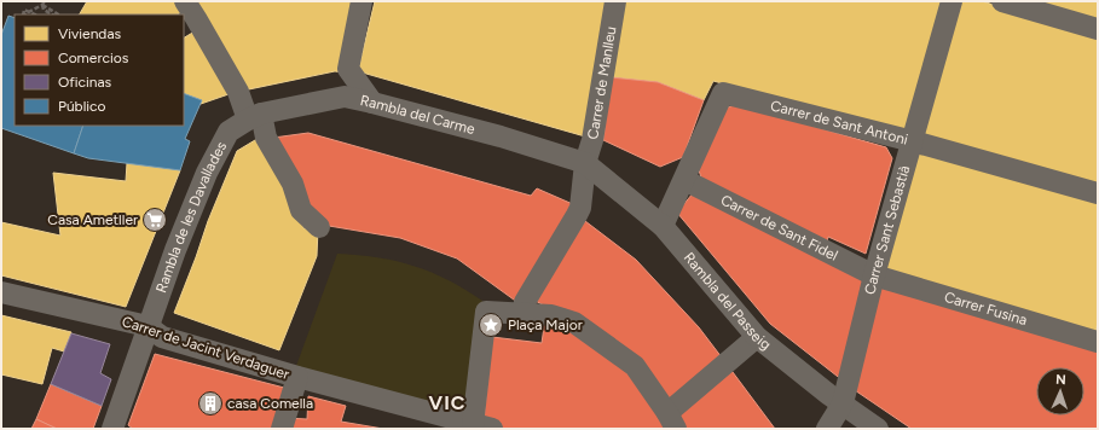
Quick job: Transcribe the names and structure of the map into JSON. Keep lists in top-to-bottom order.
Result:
{
  "streets": {
    "street": [
      "Carrer de Manlleu",
      "Rambla del Carme",
      "Carrer de Sant Antoni",
      "Rambla de les Davallades",
      "Carrer de Sant Fidel",
      "Carrer Sant Sebastià",
      "Rambla del Passeig",
      "Carrer Fusina",
      "Carrer de Jacint Verdaguer"
    ]
  },
  "crossings": [
    ["Carrer de Manlleu", "Rambla del Carme"],
    ["Carrer de Manlleu", "Rambla del Passeig"],
    ["Rambla del Carme", "Rambla de les Davallades"],
    ["Rambla del Carme", "Rambla del Passeig"],
    ["Carrer de Sant Antoni", "Carrer de Sant Fidel"],
    ["Carrer de Sant Antoni", "Carrer Sant Sebastià"],
    ["Carrer de Sant Antoni", "Rambla del Passeig"],
    ["Rambla de les Davallades", "Carrer de Jacint Verdaguer"],
    ["Carrer de Sant Fidel", "Carrer Sant Sebastià"],
    ["Carrer de Sant Fidel", "Carrer Fusina"],
    ["Carrer Sant Sebastià", "Rambla del Passeig"],
    ["Carrer Sant Sebastià", "Carrer Fusina"]
  ],
  "districts": ["VIC"],
  "places": {
    "supermarket": ["Casa Ametller"],
    "place": ["Plaça Major"],
    "building": ["casa Comella"]
  },
  "legend": [
    "Viviendas",
    "Comercios",
    "Oficinas",
    "Público"
  ],
  "north": "top"
}
